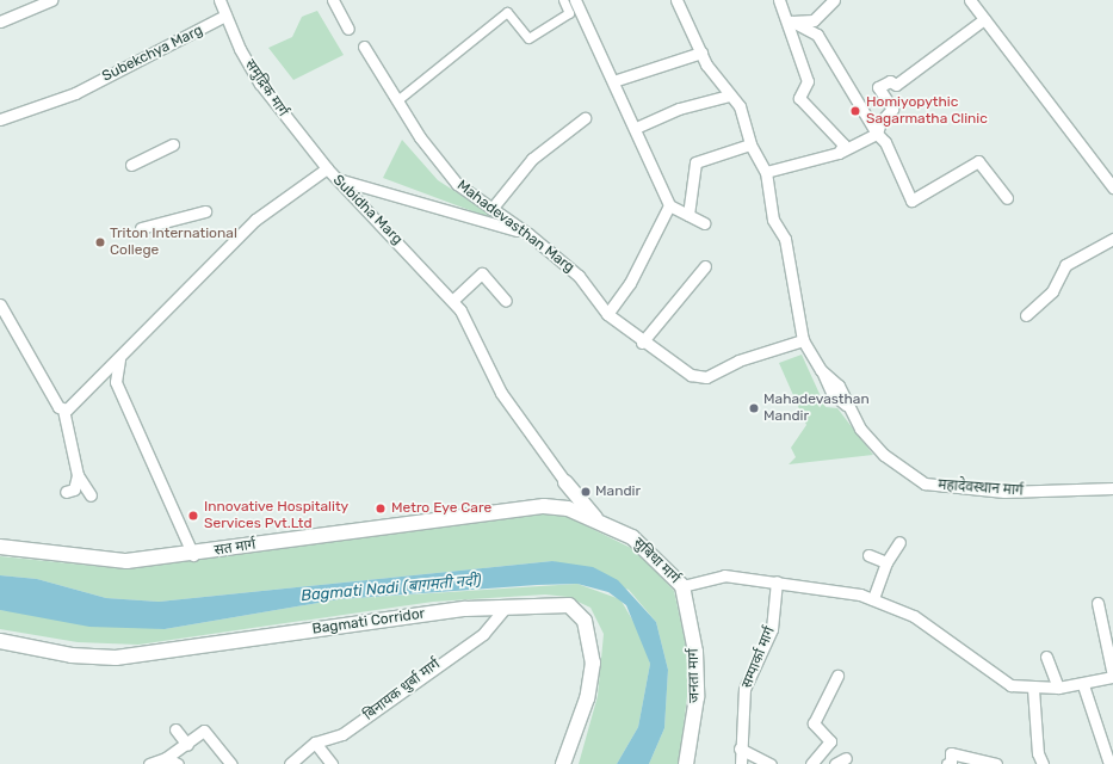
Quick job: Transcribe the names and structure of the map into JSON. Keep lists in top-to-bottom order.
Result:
{
  "streets": {
    "main road": [
      "सत मार्ग",
      "सुबिधा मार्ग",
      "Bagmati Corridor",
      "जनता मार्ग"
    ],
    "street": [
      "Subekchya Marg",
      "समुद्रिक मार्ग",
      "Subidha Marg",
      "Mahadevasthan Marg",
      "महादेवस्थान मार्ग",
      "सम्पार्का मार्ग",
      "बिनायक धुर्बा मार्ग"
    ]
  },
  "crossings": [
    ["Subekchya Marg", "समुद्रिक मार्ग"],
    ["समुद्रिक मार्ग", "Subidha Marg"],
    ["Mahadevasthan Marg", "महादेवस्थान मार्ग"],
    ["सत मार्ग", "सुबिधा मार्ग"],
    ["सुबिधा मार्ग", "सम्पार्का मार्ग"],
    ["सुबिधा मार्ग", "जनता मार्ग"],
    ["Bagmati Corridor", "बिनायक धुर्बा मार्ग"]
  ],
  "water": ["Bagmati Nadi (बागमती नदी)"],
  "places": [
    "Homiyopythic Sagarmatha Clinic",
    "Triton International College",
    "Mahadevasthan Mandir",
    "Mandir",
    "Metro Eye Care",
    "Innovative Hospitality Services Pvt.Ltd"
  ]
}
